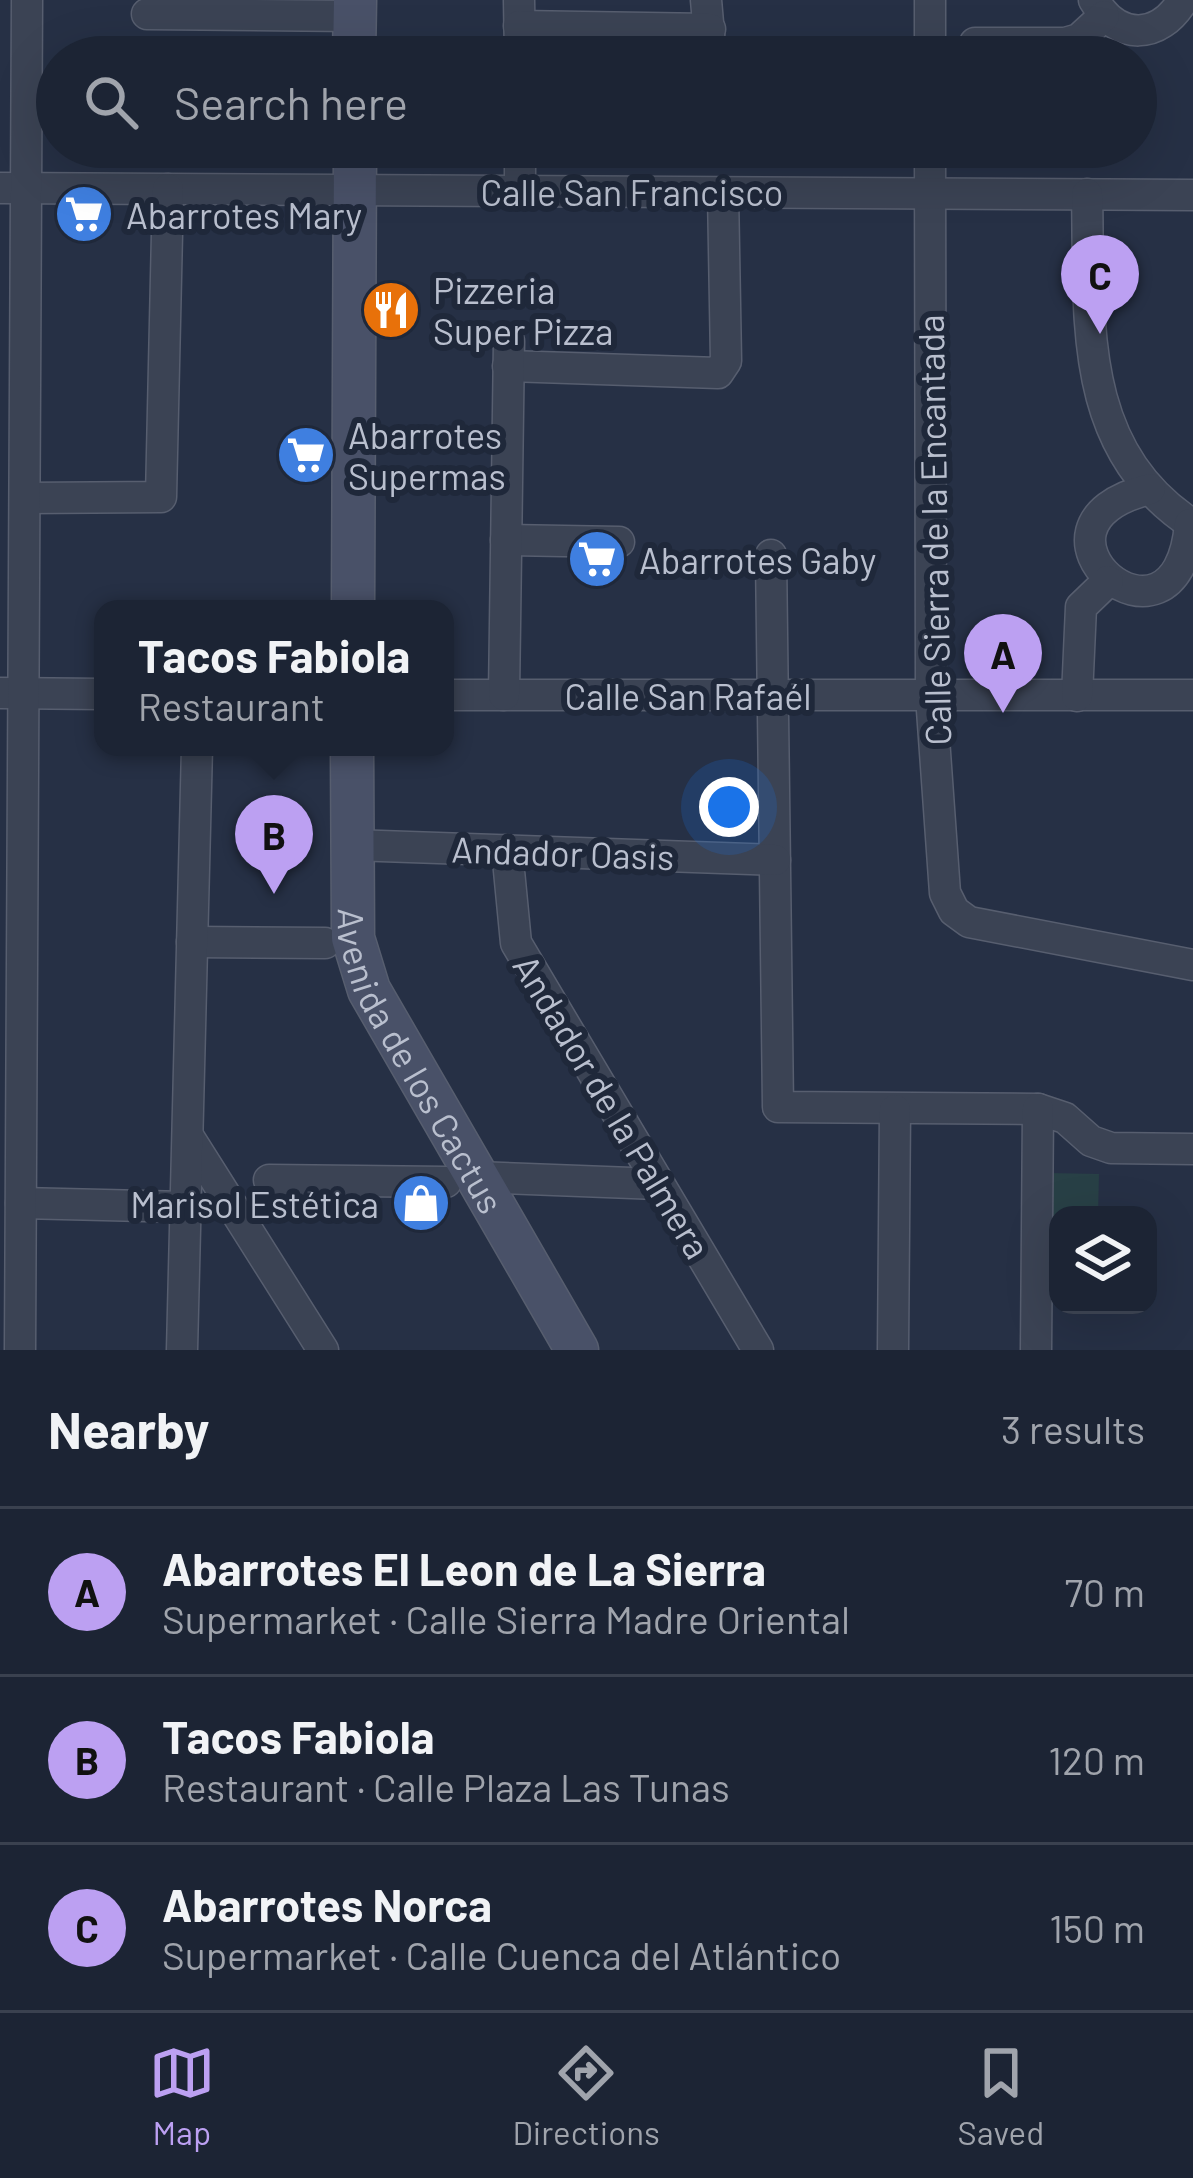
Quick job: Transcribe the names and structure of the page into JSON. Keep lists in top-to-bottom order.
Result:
{
  "streets": {
    "street": [
      "Calle San Francisco",
      "Calle Sierra de la Encantada",
      "Calle San Rafaél",
      "Andador Oasis",
      "Avenida de los Cactus",
      "Andador de la Palmera"
    ]
  },
  "crossings": [
    ["Calle San Francisco", "Calle Sierra de la Encantada"],
    ["Calle Sierra de la Encantada", "Calle San Rafaél"],
    ["Andador Oasis", "Avenida de los Cactus"],
    ["Andador Oasis", "Andador de la Palmera"]
  ],
  "places": {
    "supermarket": ["Abarrotes Mary", "Abarrotes Supermas", "Abarrotes Gaby"],
    "restaurant": ["Pizzeria Super Pizza"],
    "shop": ["Marisol Estética"]
  },
  "page": {
    "search": "Search here",
    "pins": ["C", "A", "B"],
    "popup": ["Tacos Fabiola", "Restaurant"],
    "heading": ["Nearby", "3 results"],
    "list": [
      {
        "mark": "A",
        "name": "Abarrotes El Leon de La Sierra",
        "note": "Supermarket · Calle Sierra Madre Oriental",
        "value": "70 m"
      },
      {
        "mark": "B",
        "name": "Tacos Fabiola",
        "note": "Restaurant · Calle Plaza Las Tunas",
        "value": "120 m"
      },
      {
        "mark": "C",
        "name": "Abarrotes Norca",
        "note": "Supermarket · Calle Cuenca del Atlántico",
        "value": "150 m"
      }
    ],
    "nav": ["Map", "Directions", "Saved"]
  }
}
